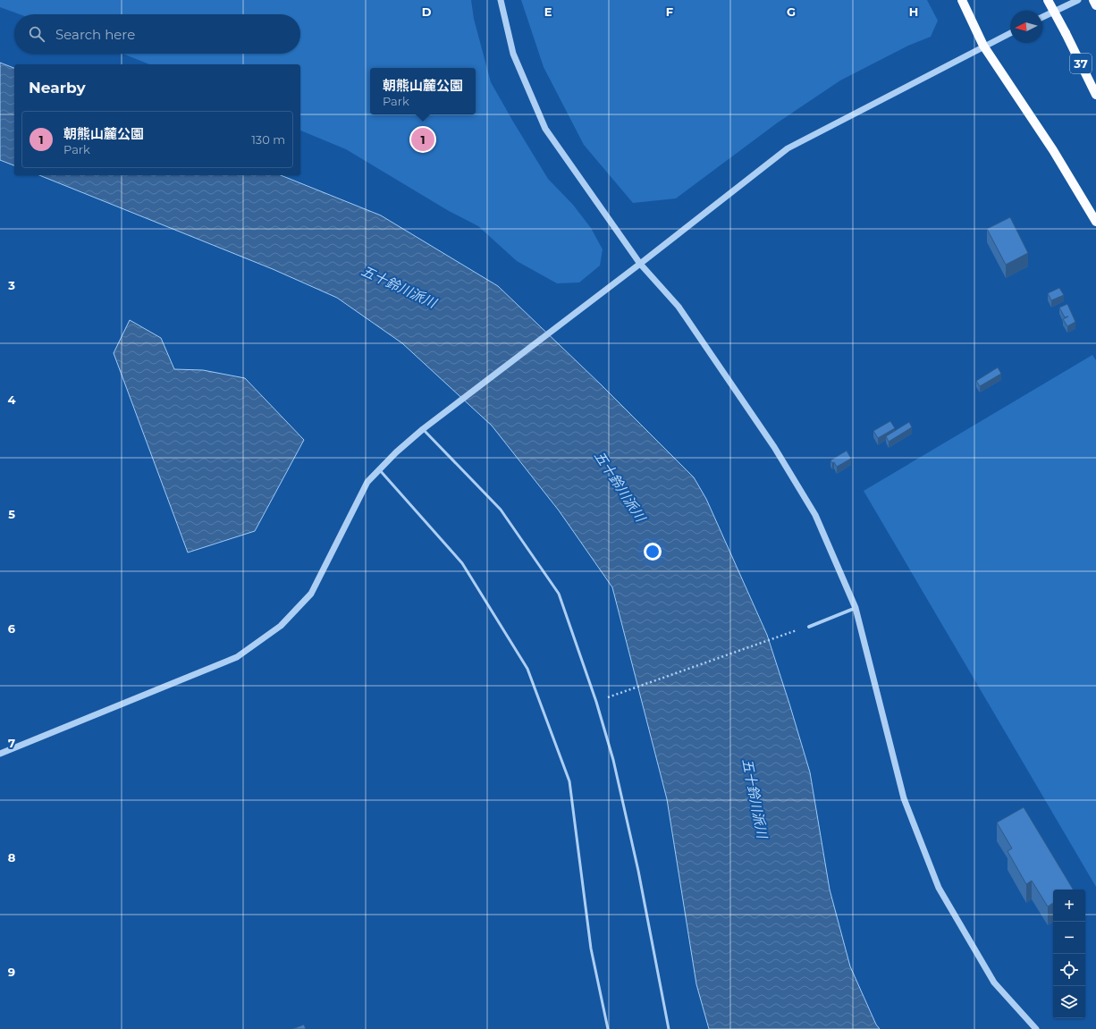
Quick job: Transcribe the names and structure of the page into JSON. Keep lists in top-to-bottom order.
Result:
{
  "streets": {
    "main road": ["37"]
  },
  "water": ["五十鈴川派川"],
  "north": "left",
  "page": {
    "search": "Search here",
    "heading": "Nearby",
    "popup": ["朝熊山麓公園", "Park"],
    "list": [
      {
        "mark": "1",
        "name": "朝熊山麓公園",
        "note": "Park",
        "value": "130 m"
      }
    ],
    "pins": "1",
    "map_buttons": ["+", "−"]
  },
  "grid": {
    "columns": [
      "D",
      "E",
      "F",
      "G",
      "H"
    ],
    "rows": [
      "3",
      "4",
      "5",
      "6",
      "7",
      "8",
      "9"
    ]
  }
}
